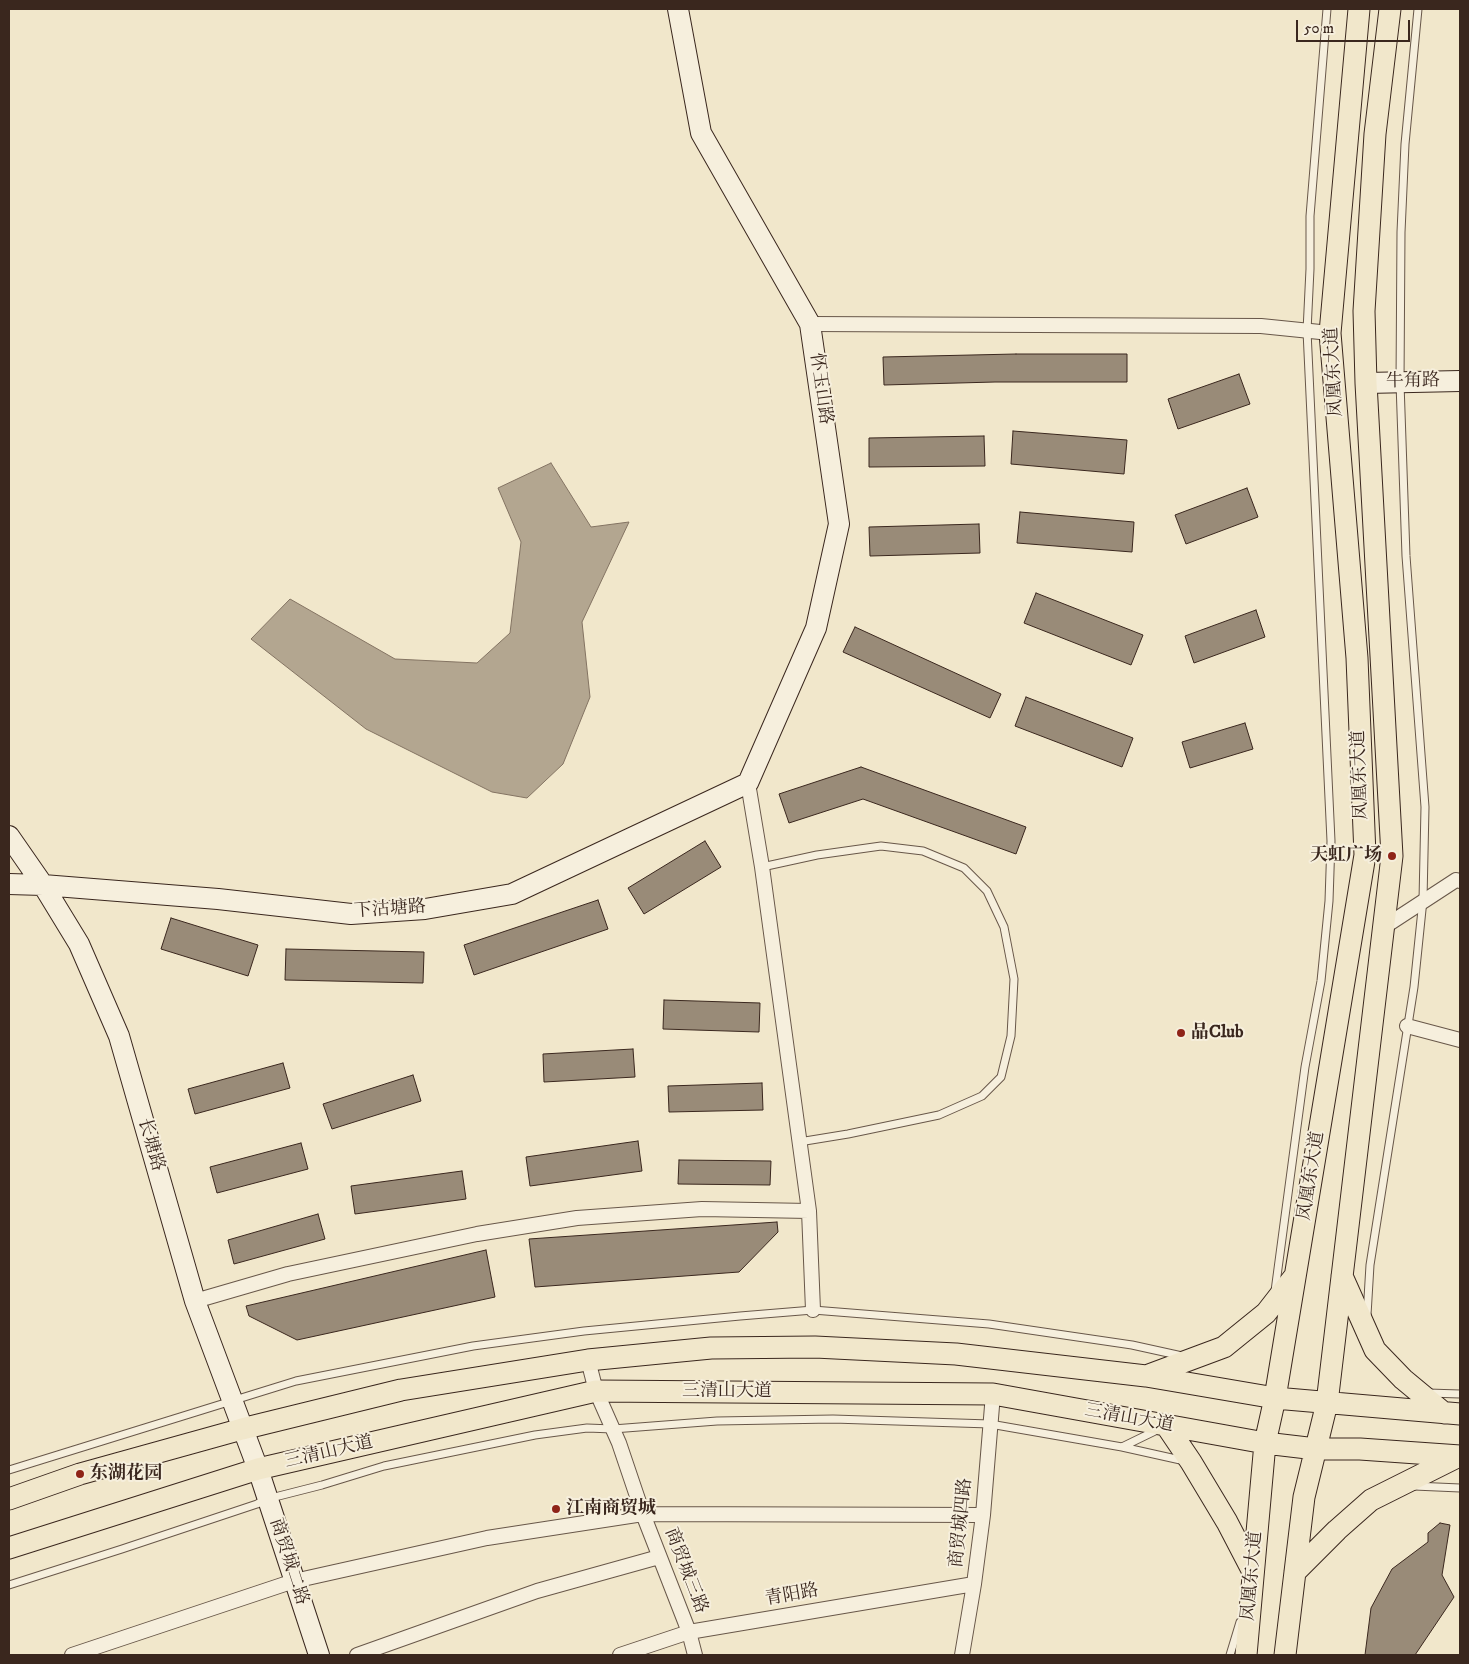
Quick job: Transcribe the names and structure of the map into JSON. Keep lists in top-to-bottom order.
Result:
{
  "streets": {
    "main road": ["凤凰东大道", "三清山大道"],
    "street": [
      "牛角路",
      "怀玉山路",
      "下沽塘路",
      "长塘路",
      "商贸城四路",
      "商贸城二路",
      "商贸城三路",
      "青阳路"
    ]
  },
  "crossings": [
    ["凤凰东大道", "牛角路"],
    ["凤凰东大道", "三清山大道"],
    ["怀玉山路", "下沽塘路"],
    ["下沽塘路", "长塘路"],
    ["长塘路", "三清山大道"],
    ["长塘路", "商贸城二路"],
    ["三清山大道", "商贸城四路"],
    ["三清山大道", "商贸城二路"],
    ["三清山大道", "商贸城三路"],
    ["商贸城四路", "青阳路"],
    ["商贸城三路", "青阳路"]
  ],
  "places": [
    "天虹广场",
    "品Club",
    "东湖花园",
    "江南商贸城"
  ],
  "scale_bar": "50 m"
}
